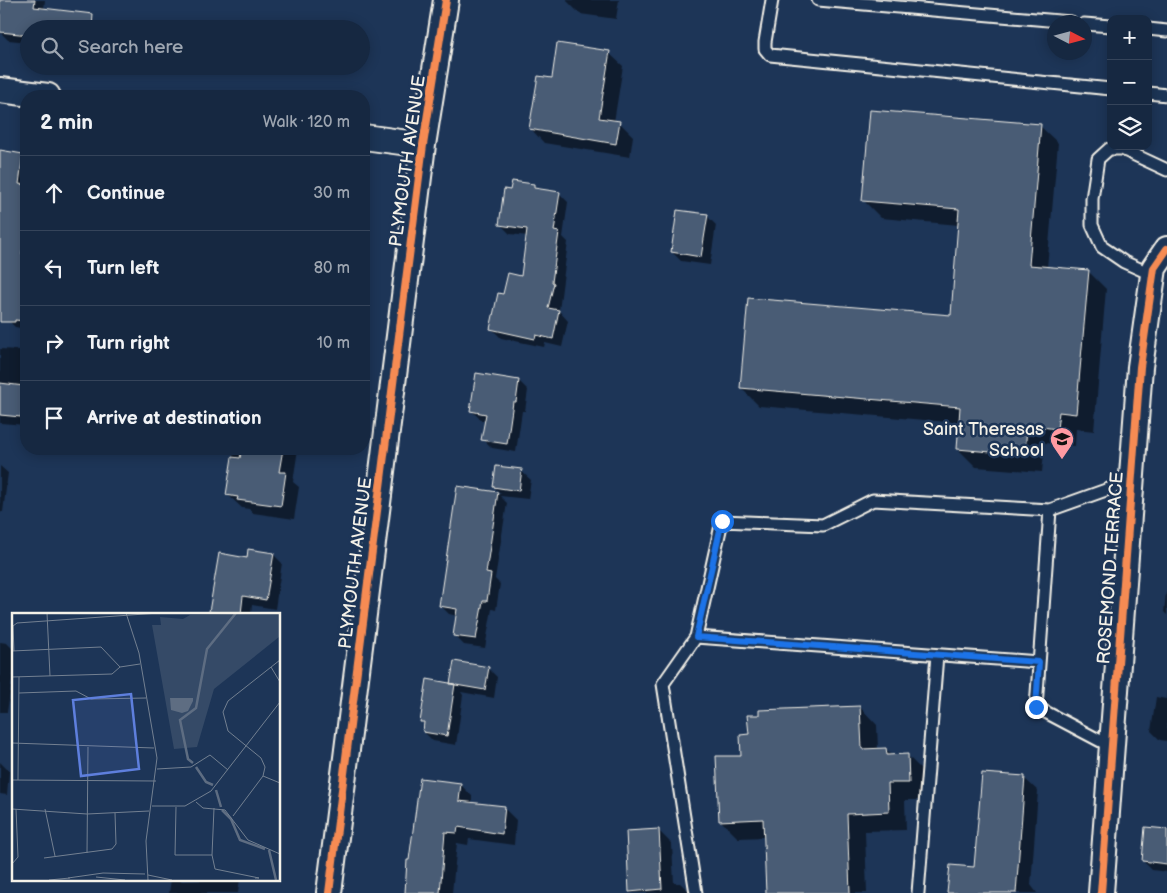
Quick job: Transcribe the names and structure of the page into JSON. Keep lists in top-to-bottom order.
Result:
{
  "streets": {
    "street": ["PLYMOUTH AVENUE", "ROSEMOND TERRACE"]
  },
  "places": {
    "school or university": ["Saint Theresas School"]
  },
  "north": "right",
  "page": {
    "map_buttons": ["+", "−"],
    "search": "Search here",
    "heading": ["2 min", "Walk · 120 m"],
    "list": [
      ["Continue", "30 m"],
      ["Turn left", "80 m"],
      ["Turn right", "10 m"],
      "Arrive at destination"
    ]
  }
}
